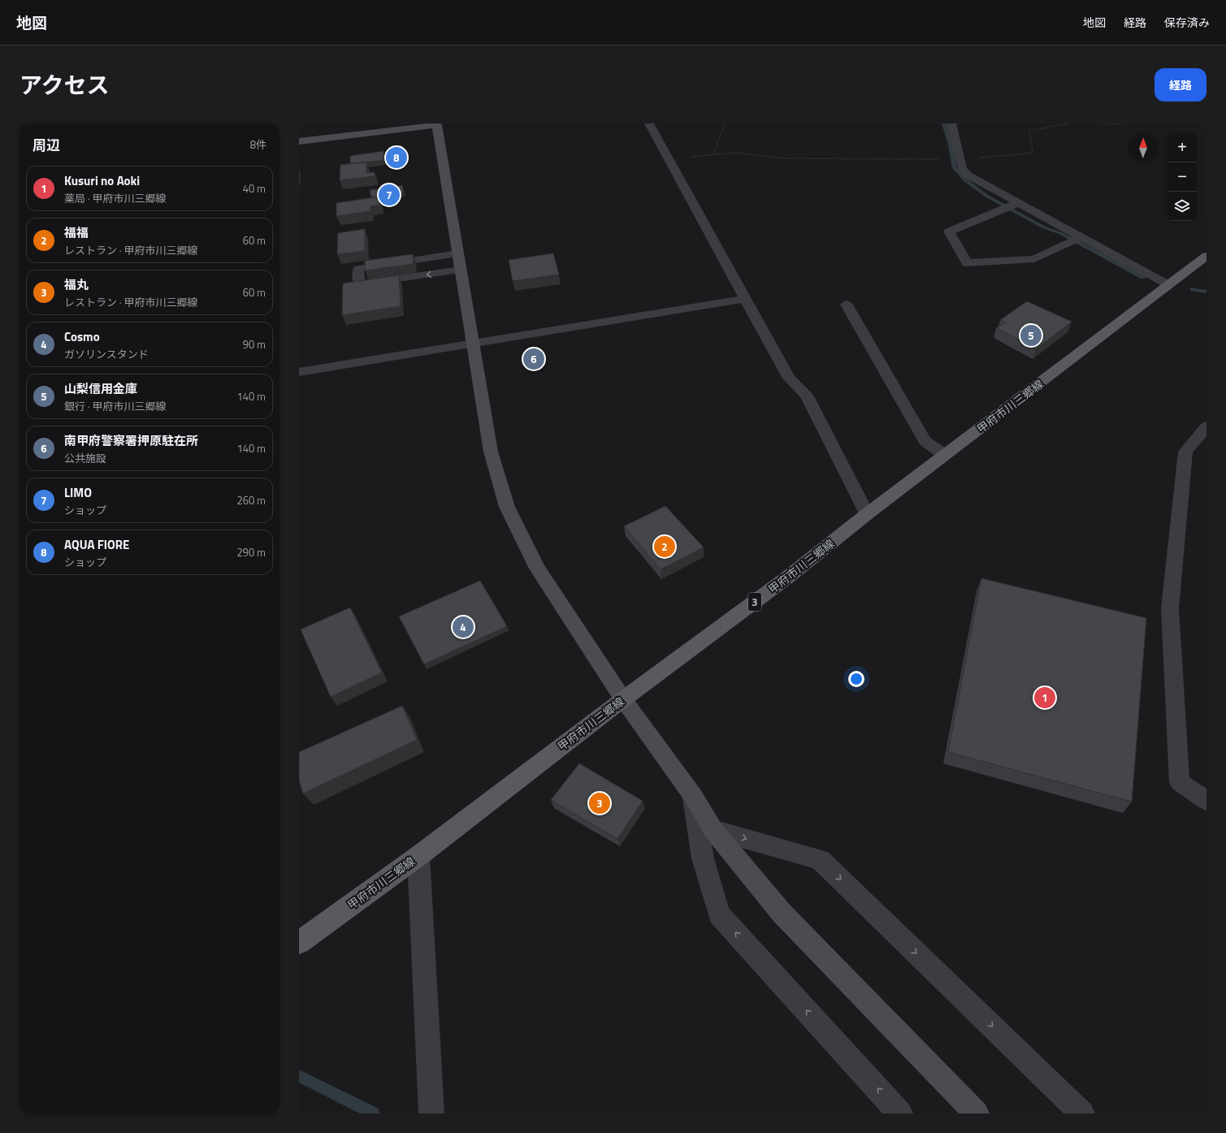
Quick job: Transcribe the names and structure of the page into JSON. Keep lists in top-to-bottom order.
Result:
{
  "streets": {
    "main road": ["甲府市川三郷線", "3"]
  },
  "north": "top",
  "page": {
    "header": "地図",
    "nav": ["地図", "経路", "保存済み"],
    "title": "アクセス",
    "buttons": "経路",
    "heading": ["周辺", "8件"],
    "map_buttons": ["+", "−"],
    "pins": [
      "8",
      "7",
      "5",
      "6",
      "2",
      "4",
      "1",
      "3"
    ],
    "list": [
      {
        "mark": "1",
        "name": "Kusuri no Aoki",
        "note": "薬局 · 甲府市川三郷線",
        "value": "40 m"
      },
      {
        "mark": "2",
        "name": "福福",
        "note": "レストラン · 甲府市川三郷線",
        "value": "60 m"
      },
      {
        "mark": "3",
        "name": "福丸",
        "note": "レストラン · 甲府市川三郷線",
        "value": "60 m"
      },
      {
        "mark": "4",
        "name": "Cosmo",
        "note": "ガソリンスタンド",
        "value": "90 m"
      },
      {
        "mark": "5",
        "name": "山梨信用金庫",
        "note": "銀行 · 甲府市川三郷線",
        "value": "140 m"
      },
      {
        "mark": "6",
        "name": "南甲府警察署押原駐在所",
        "note": "公共施設",
        "value": "140 m"
      },
      {
        "mark": "7",
        "name": "LIMO",
        "note": "ショップ",
        "value": "260 m"
      },
      {
        "mark": "8",
        "name": "AQUA FIORE",
        "note": "ショップ",
        "value": "290 m"
      }
    ]
  }
}
